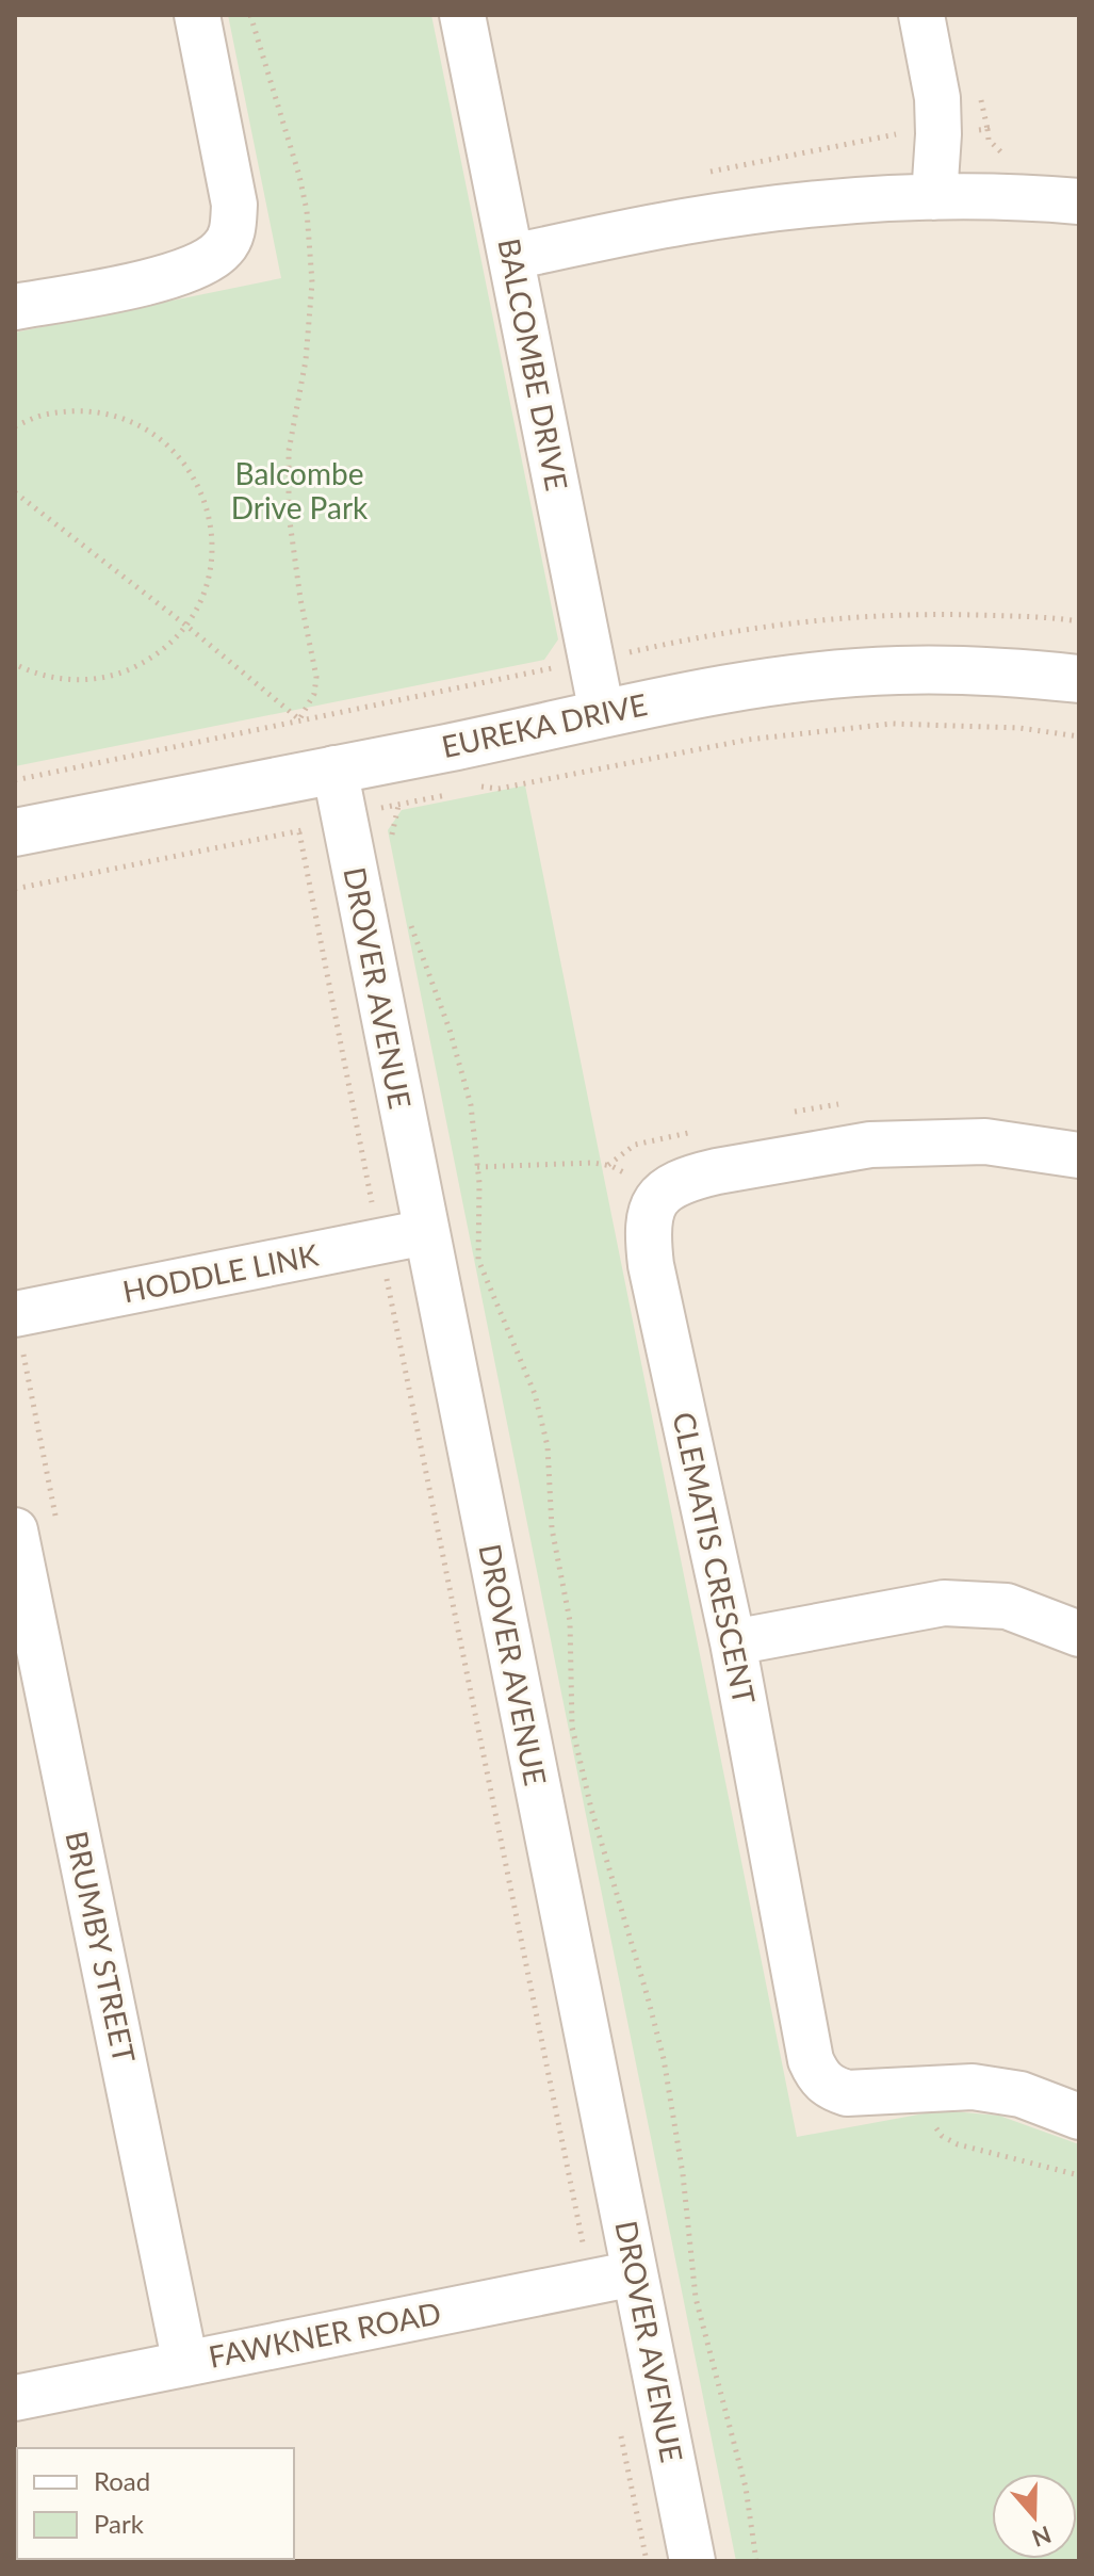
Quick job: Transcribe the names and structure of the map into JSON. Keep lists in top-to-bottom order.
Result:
{
  "streets": {
    "street": [
      "BALCOMBE DRIVE",
      "EUREKA DRIVE",
      "DROVER AVENUE",
      "HODDLE LINK",
      "CLEMATIS CRESCENT",
      "BRUMBY STREET",
      "FAWKNER ROAD"
    ]
  },
  "crossings": [
    ["BALCOMBE DRIVE", "EUREKA DRIVE"],
    ["EUREKA DRIVE", "DROVER AVENUE"],
    ["DROVER AVENUE", "HODDLE LINK"],
    ["DROVER AVENUE", "FAWKNER ROAD"],
    ["BRUMBY STREET", "FAWKNER ROAD"]
  ],
  "parks": ["Balcombe Drive Park"],
  "legend": ["Road", "Park"],
  "north": "bottom"
}
